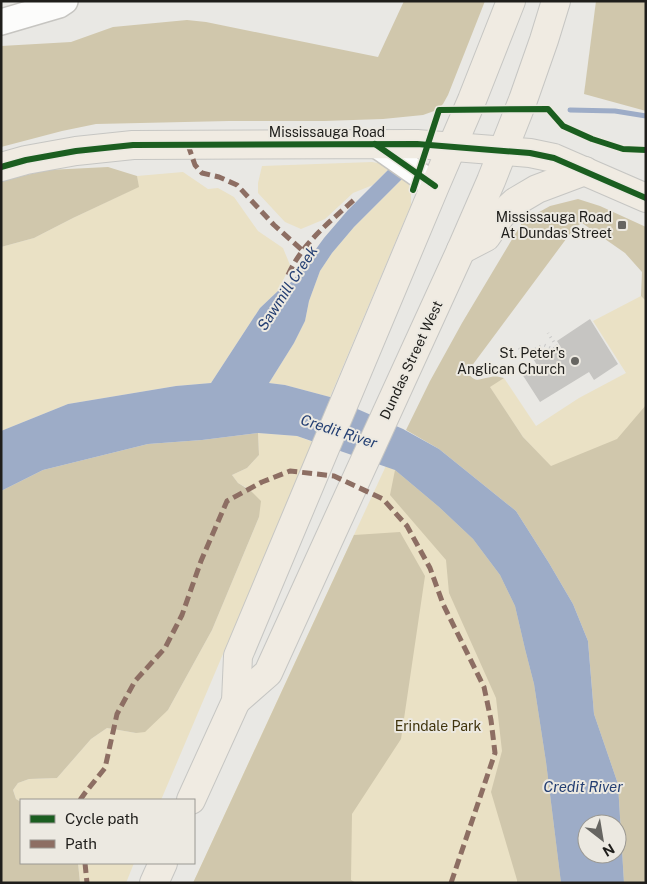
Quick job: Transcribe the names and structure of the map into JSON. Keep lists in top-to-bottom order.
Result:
{
  "streets": {
    "main road": ["Mississauga Road", "Dundas Street West"]
  },
  "crossings": [
    ["Mississauga Road", "Dundas Street West"]
  ],
  "water": ["Sawmill Creek", "Credit River"],
  "parks": ["Erindale Park"],
  "places": {
    "transit": ["Mississauga Road At Dundas Street"],
    "other": ["St. Peter's Anglican Church"]
  },
  "legend": ["Cycle path", "Path"],
  "north": "bottom right"
}
